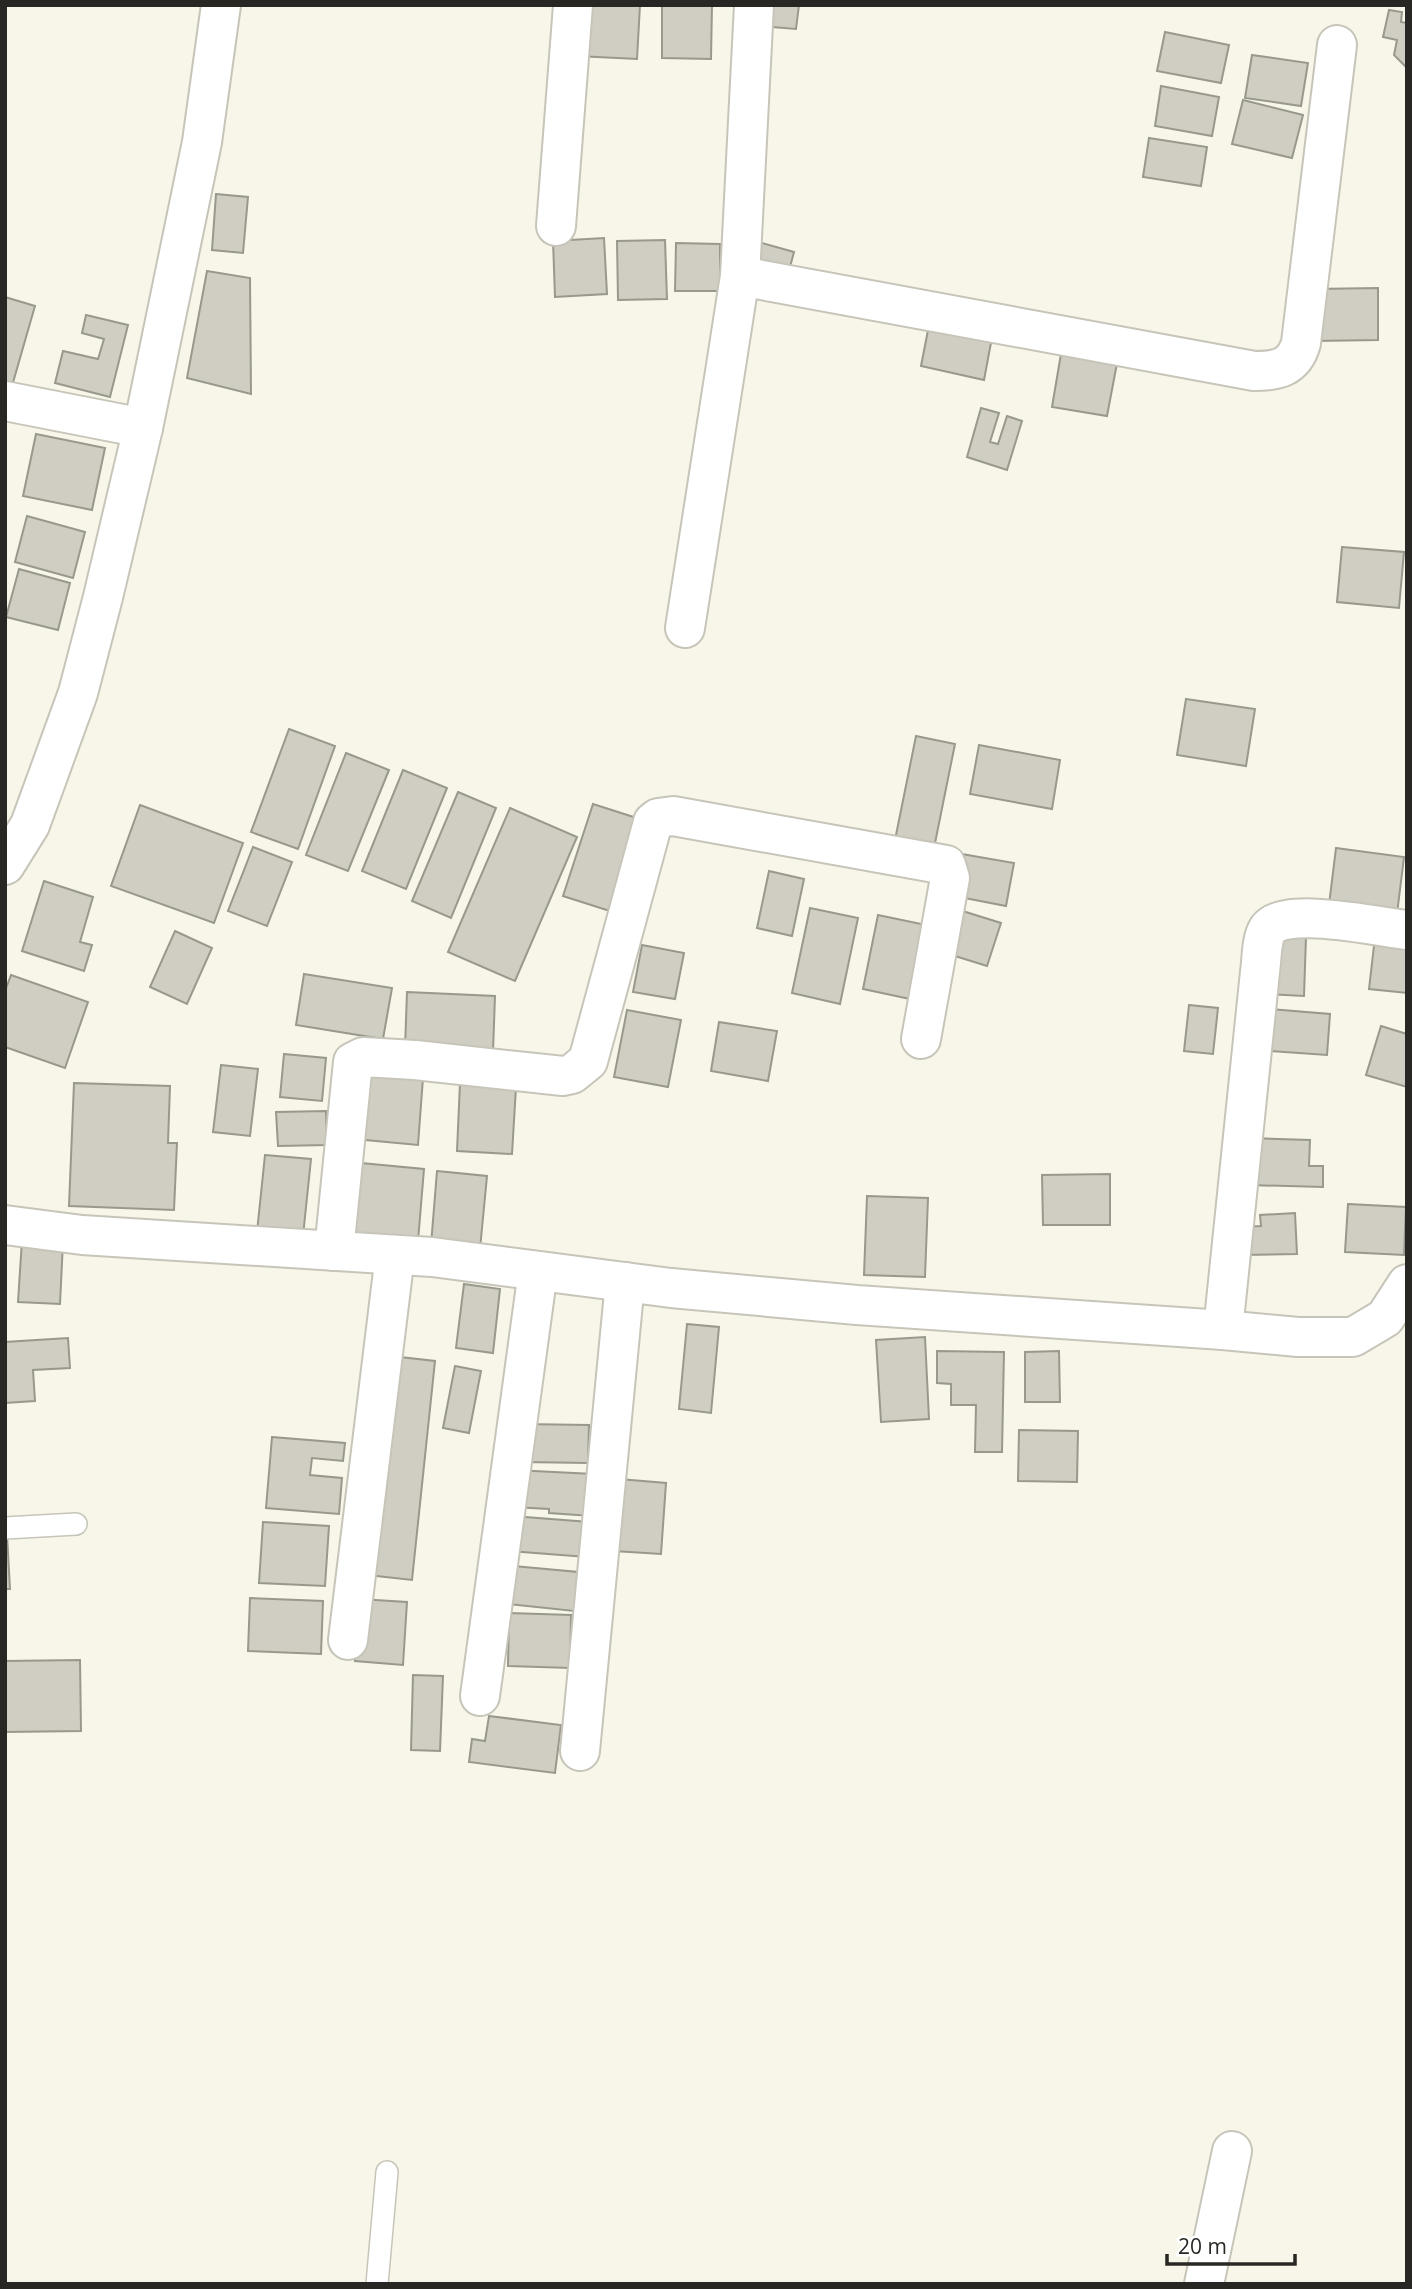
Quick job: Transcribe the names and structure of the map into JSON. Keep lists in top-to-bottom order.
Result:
{
  "scale_bar": "20 m"
}
